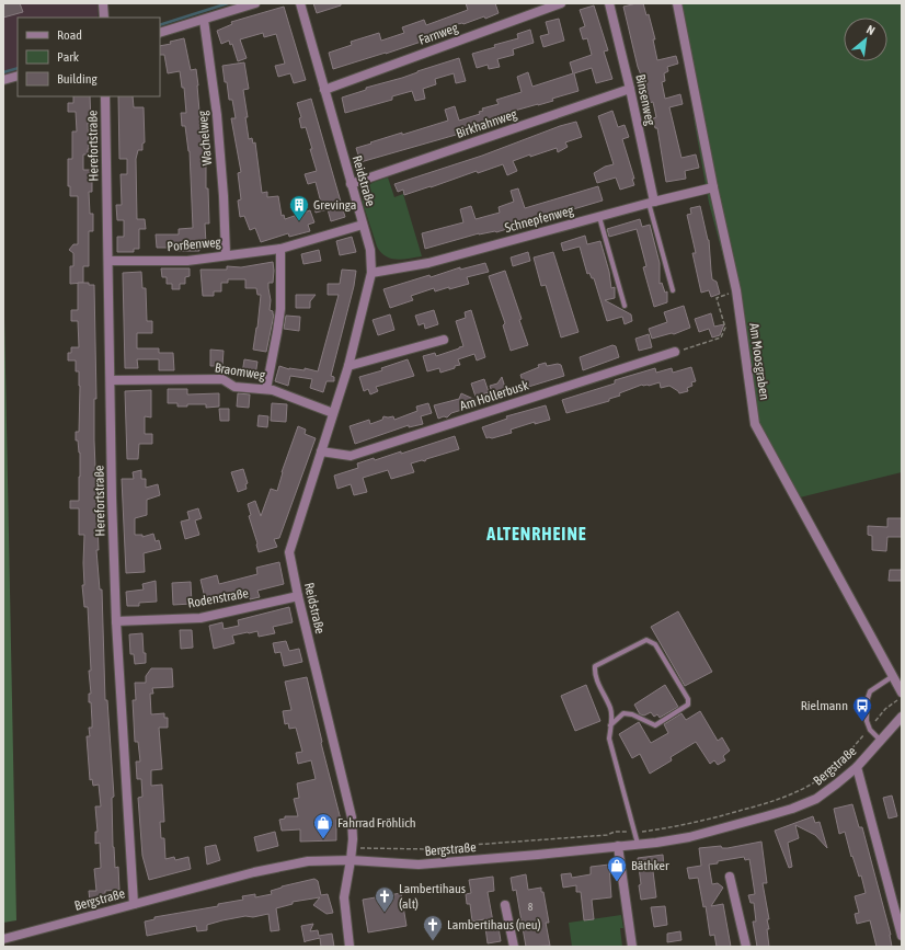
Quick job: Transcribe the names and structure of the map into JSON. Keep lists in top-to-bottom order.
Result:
{
  "streets": {
    "street": [
      "Farnweg",
      "Binsenweg",
      "Birkhahnweg",
      "Wachelweg",
      "Herefortstraße",
      "Reidstraße",
      "Schnepfenweg",
      "Porßenweg",
      "Am Moosgraben",
      "Braomweg",
      "Am Hollerbusk",
      "Rodenstraße",
      "Bergstraße"
    ]
  },
  "crossings": [
    ["Farnweg", "Reidstraße"],
    ["Binsenweg", "Birkhahnweg"],
    ["Binsenweg", "Schnepfenweg"],
    ["Birkhahnweg", "Reidstraße"],
    ["Wachelweg", "Porßenweg"],
    ["Herefortstraße", "Porßenweg"],
    ["Herefortstraße", "Braomweg"],
    ["Herefortstraße", "Rodenstraße"],
    ["Herefortstraße", "Bergstraße"],
    ["Reidstraße", "Schnepfenweg"],
    ["Reidstraße", "Porßenweg"],
    ["Reidstraße", "Braomweg"],
    ["Reidstraße", "Am Hollerbusk"],
    ["Reidstraße", "Rodenstraße"],
    ["Reidstraße", "Bergstraße"],
    ["Schnepfenweg", "Am Moosgraben"]
  ],
  "districts": ["ALTENRHEINE"],
  "places": {
    "building": ["Grevinga"],
    "bus stop": ["Rielmann"],
    "shop": ["Fahrrad Fröhlich", "Bäthker"],
    "church": ["Lambertihaus (alt)", "Lambertihaus (neu)"]
  },
  "house_numbers": ["8"],
  "legend": ["Road", "Park", "Building"],
  "north": "top right"
}
